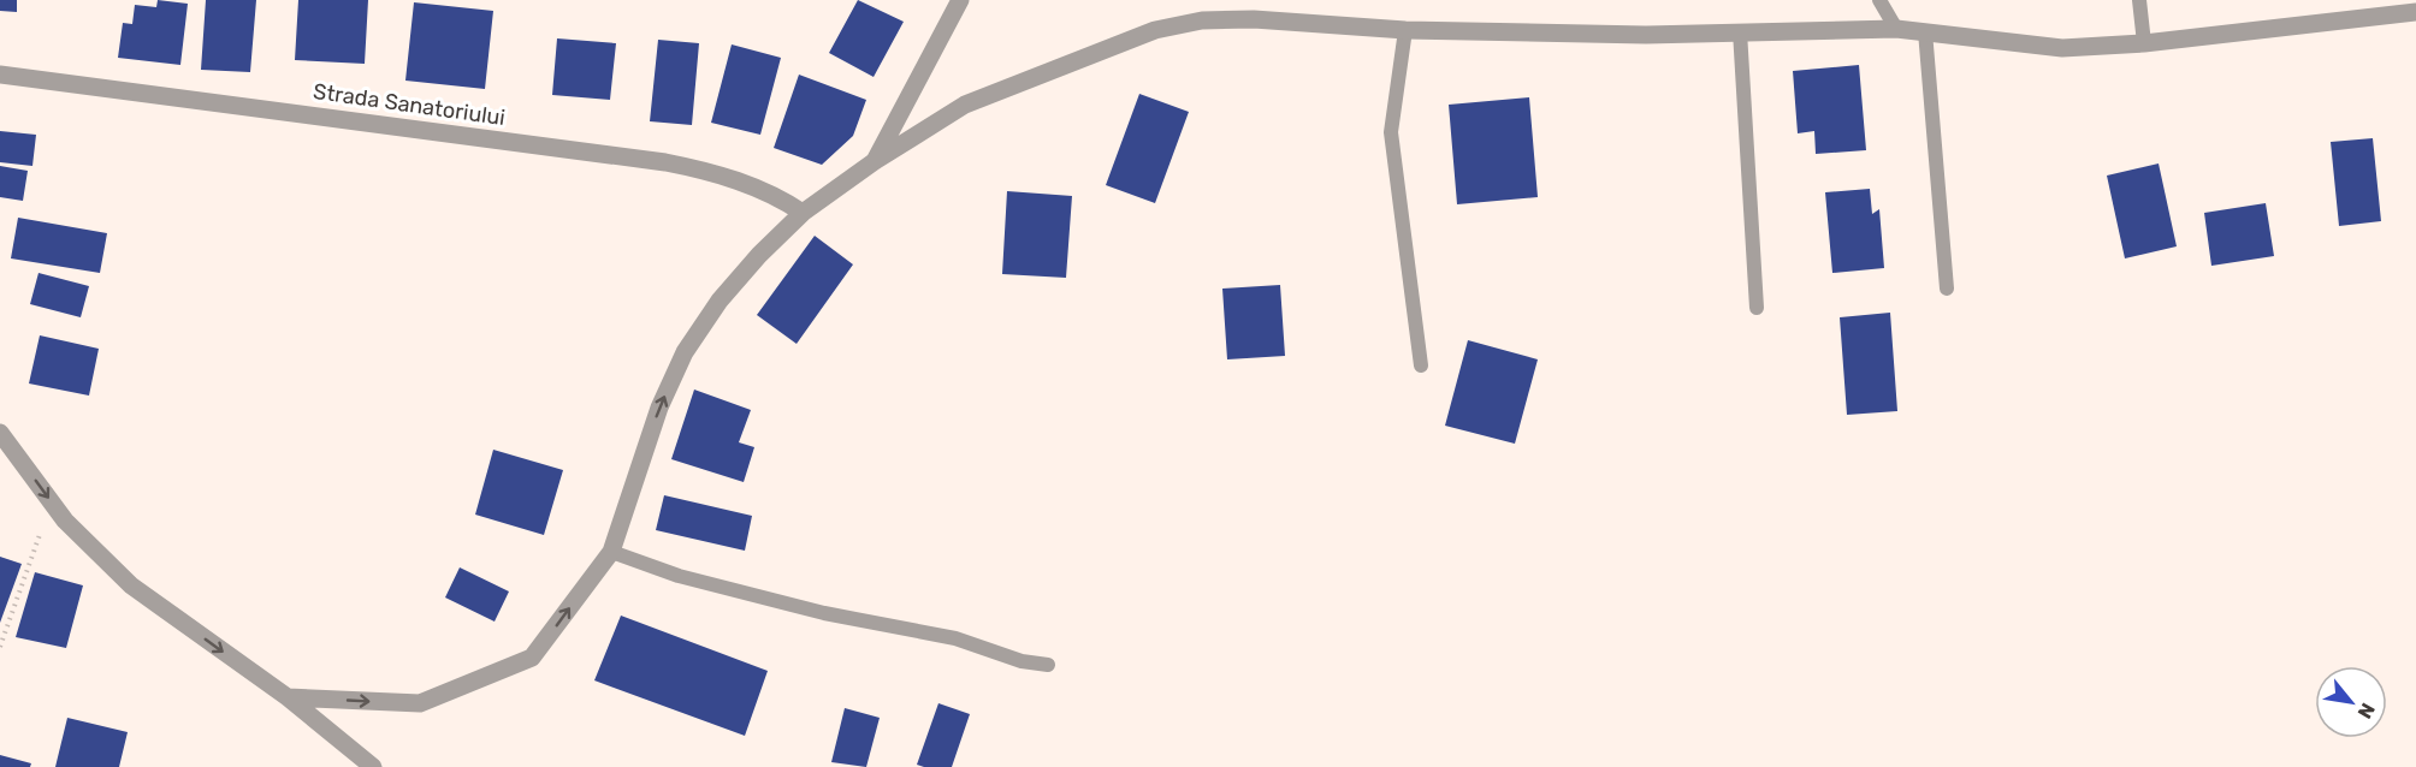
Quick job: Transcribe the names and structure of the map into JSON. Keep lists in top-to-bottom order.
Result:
{
  "streets": {
    "street": ["Strada Sanatoriului"]
  },
  "north": "bottom right"
}
